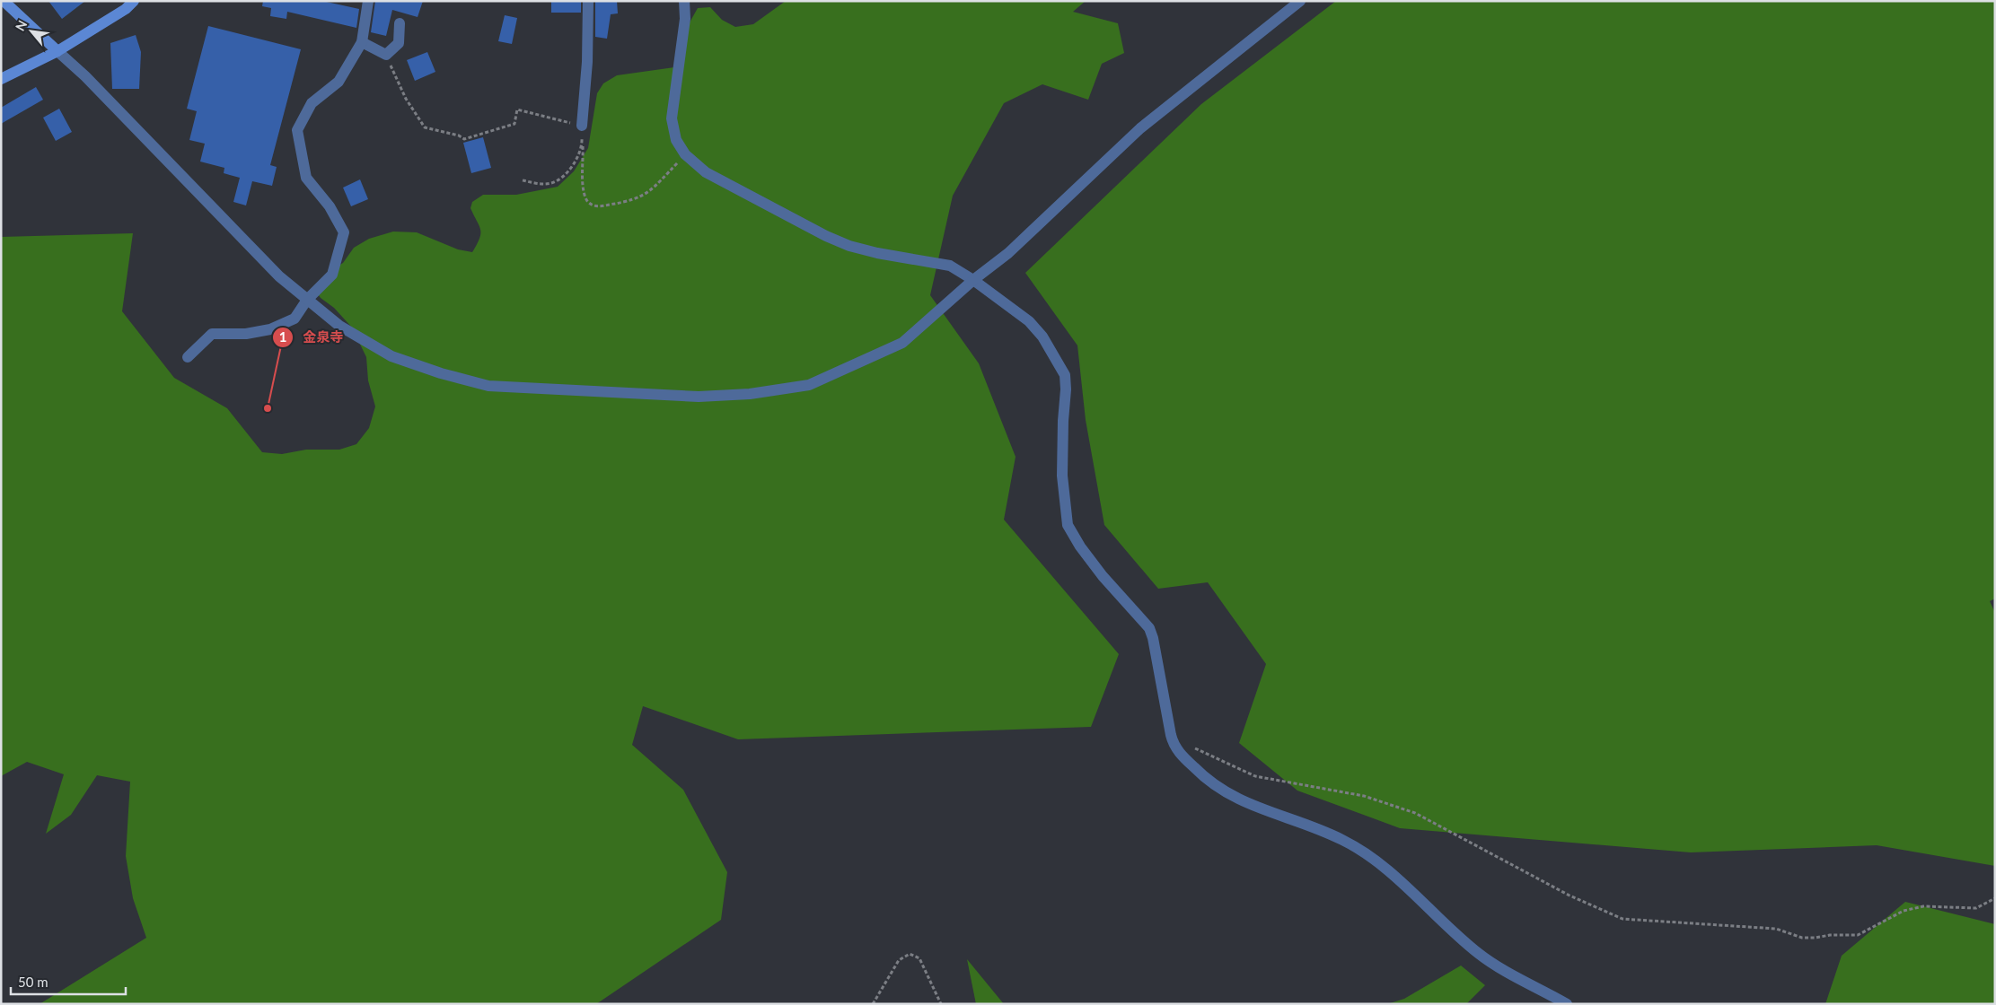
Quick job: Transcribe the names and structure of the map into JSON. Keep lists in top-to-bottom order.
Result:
{
  "places": ["金泉寺"],
  "scale_bar": "50 m",
  "north": "top left"
}
